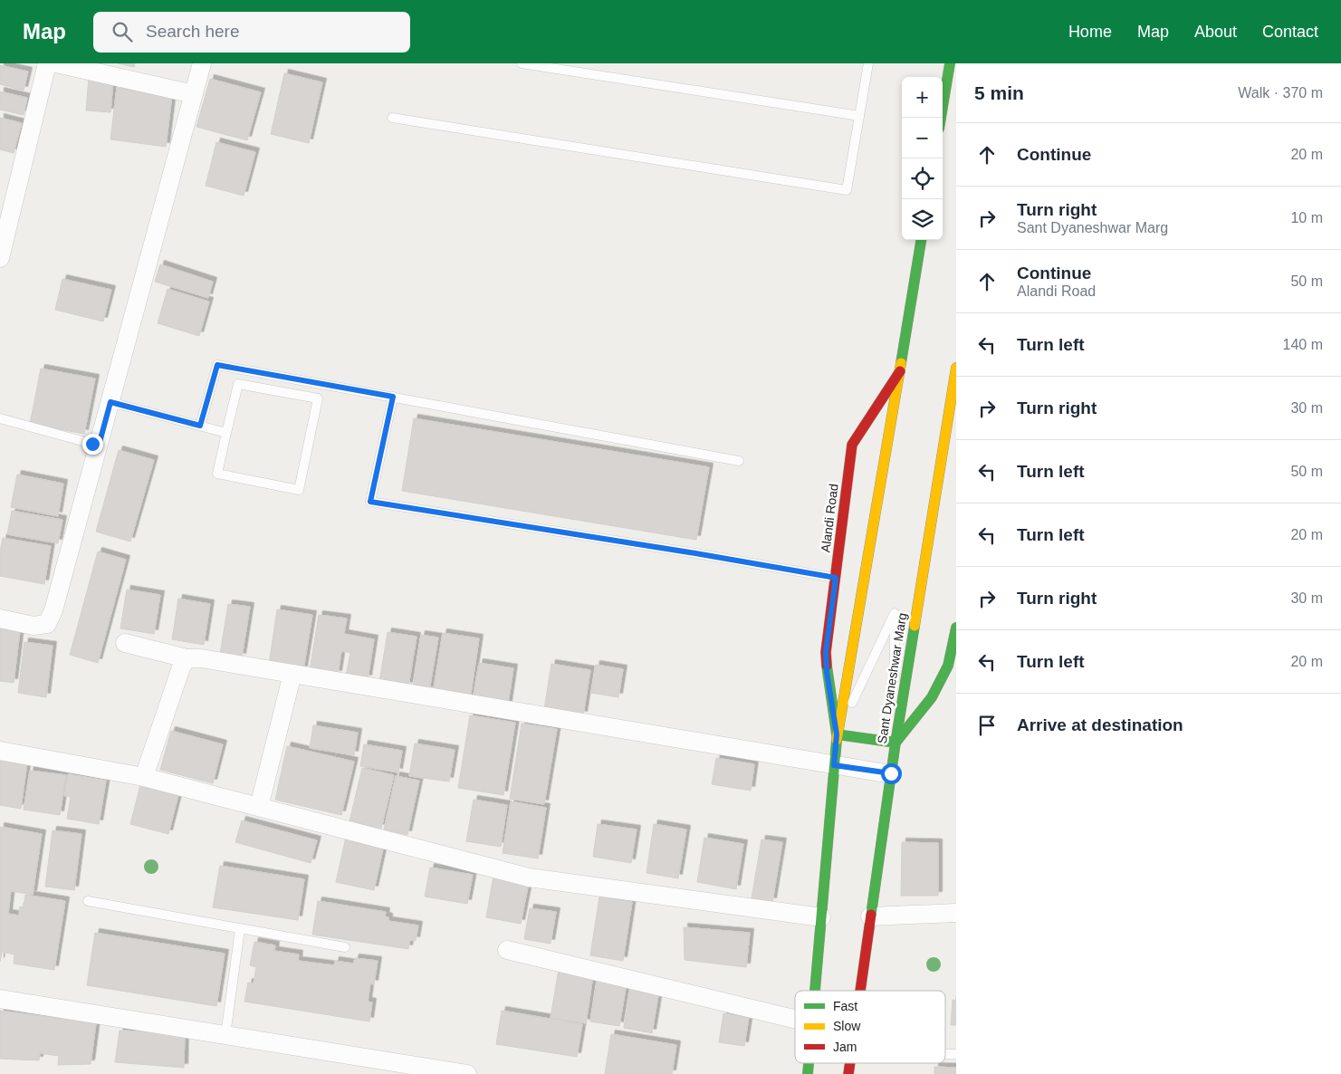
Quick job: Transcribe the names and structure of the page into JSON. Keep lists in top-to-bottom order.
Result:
{
  "streets": {
    "main road": ["Alandi Road", "Sant Dyaneshwar Marg"]
  },
  "legend": ["Fast", "Slow", "Jam"],
  "page": {
    "header": "Map",
    "search": "Search here",
    "nav": [
      "Home",
      "Map",
      "About",
      "Contact"
    ],
    "heading": ["5 min", "Walk · 370 m"],
    "map_buttons": ["+", "−"],
    "list": [
      ["Continue", "20 m"],
      ["Turn right", "Sant Dyaneshwar Marg", "10 m"],
      ["Continue", "Alandi Road", "50 m"],
      ["Turn left", "140 m"],
      ["Turn right", "30 m"],
      ["Turn left", "50 m"],
      ["Turn left", "20 m"],
      ["Turn right", "30 m"],
      ["Turn left", "20 m"],
      "Arrive at destination"
    ]
  }
}
